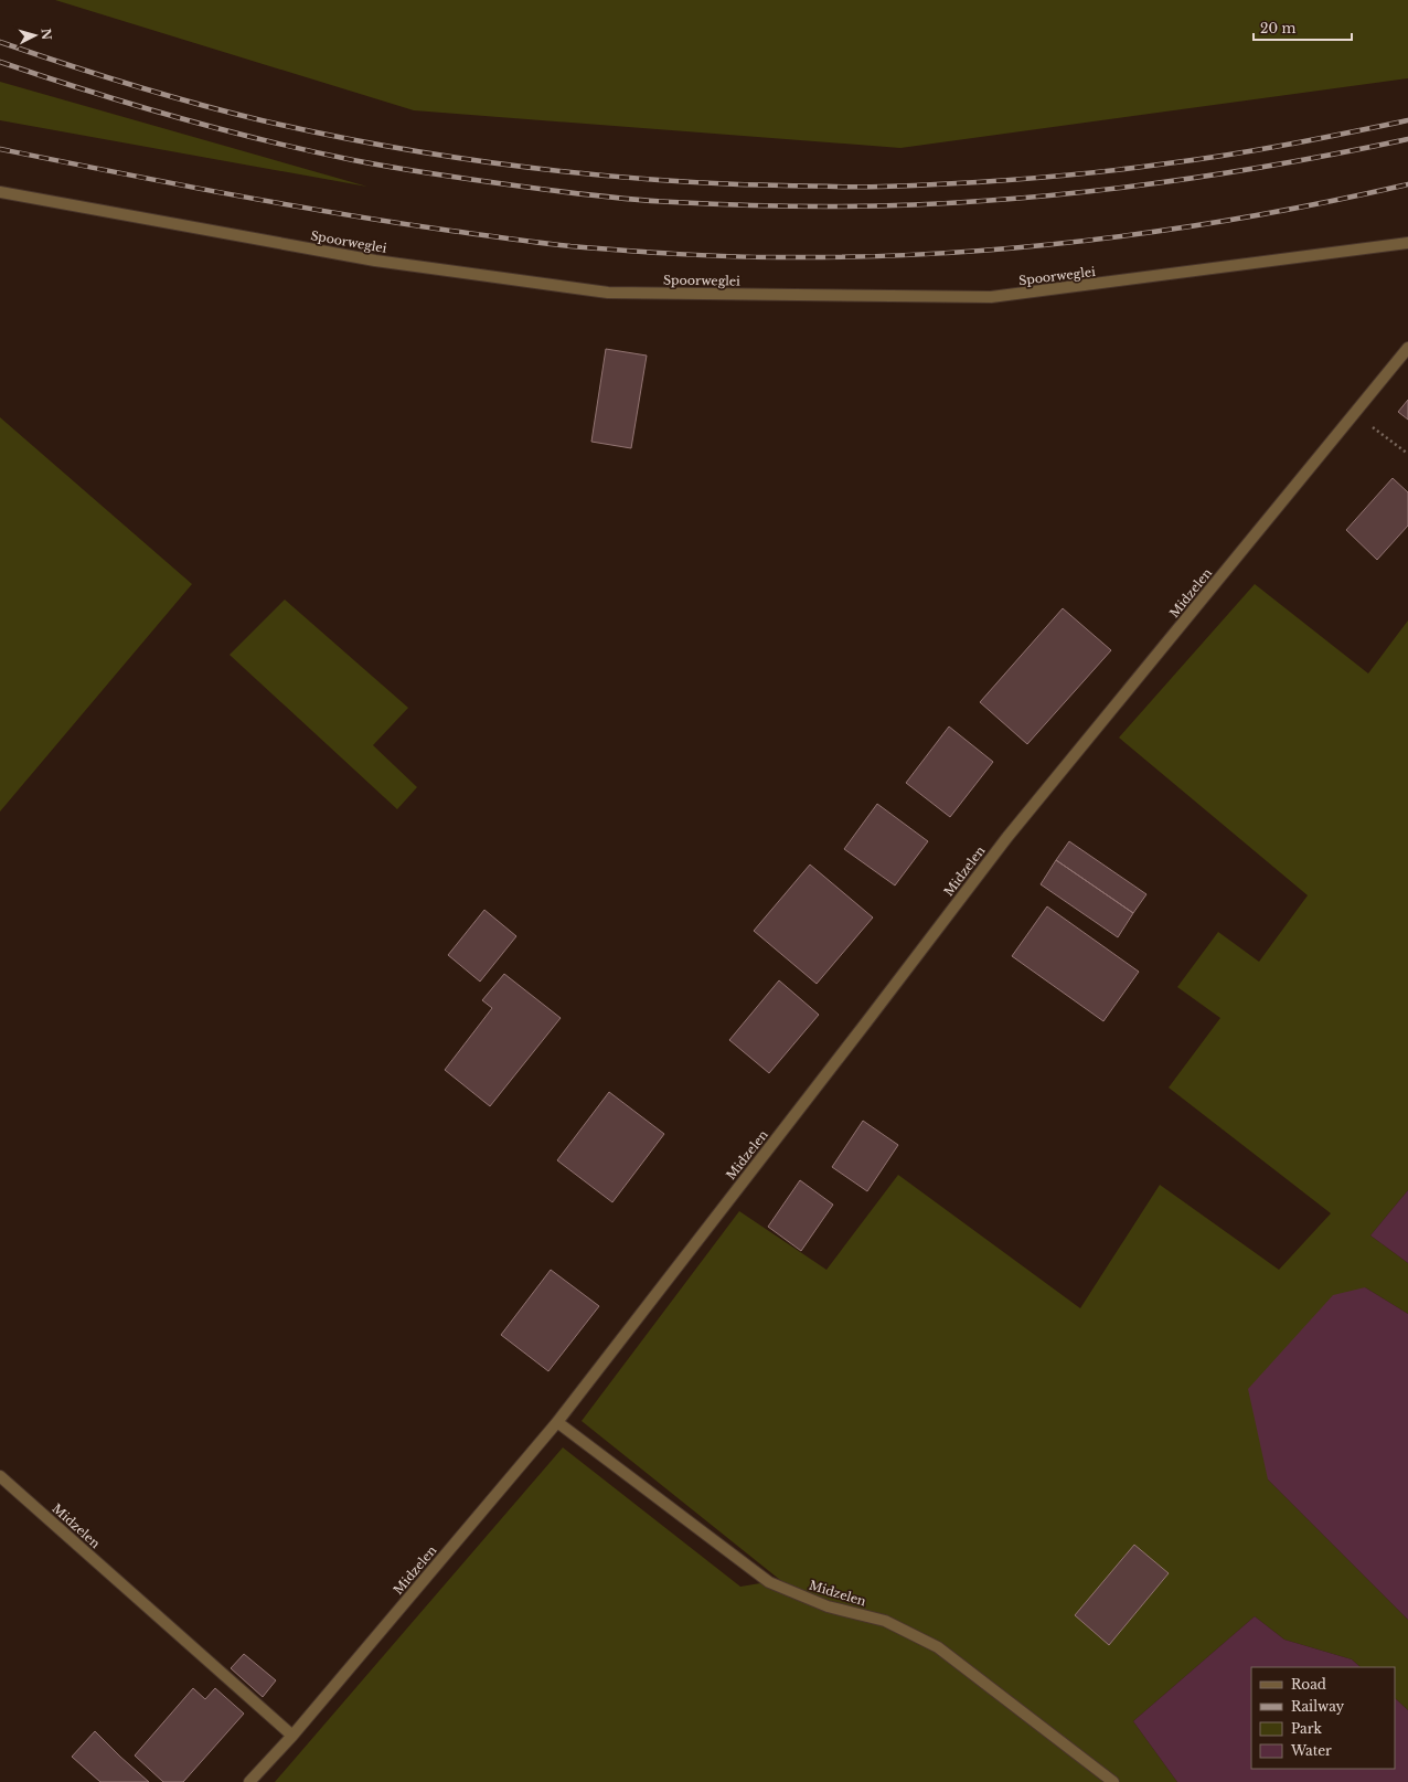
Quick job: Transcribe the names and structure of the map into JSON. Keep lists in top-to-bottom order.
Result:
{
  "streets": {
    "street": ["Spoorweglei", "Midzelen"]
  },
  "legend": [
    "Road",
    "Railway",
    "Park",
    "Water"
  ],
  "scale_bar": "20 m",
  "north": "right"
}
